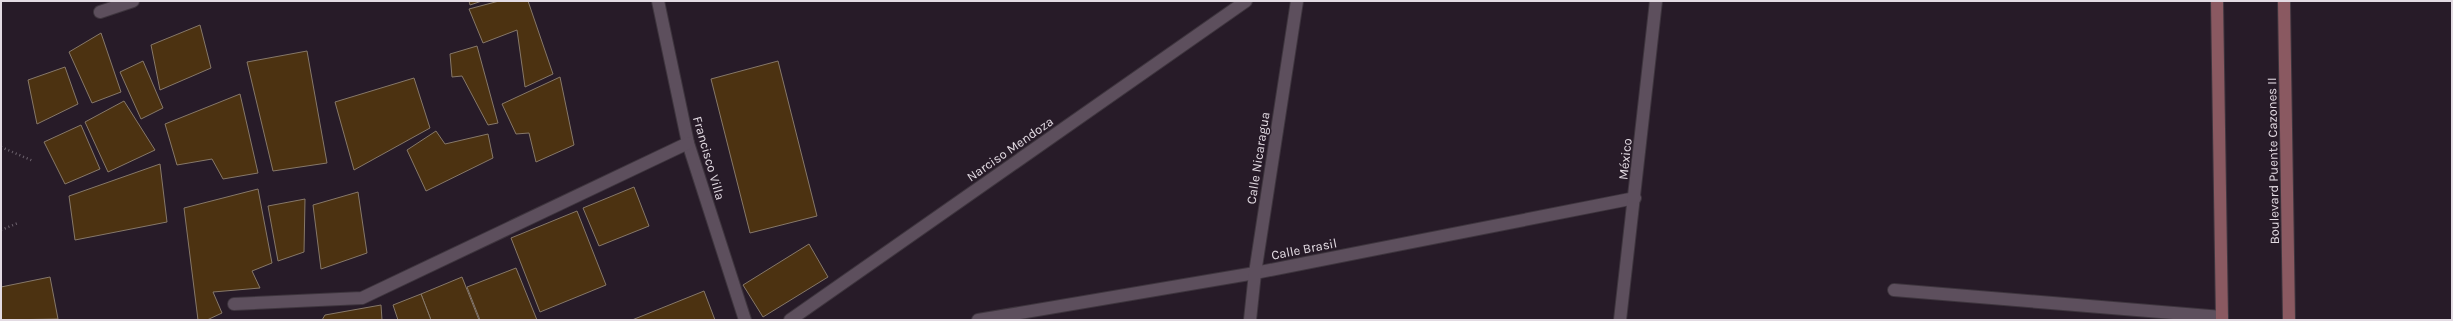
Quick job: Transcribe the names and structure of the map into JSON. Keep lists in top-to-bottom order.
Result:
{
  "streets": {
    "main road": ["Boulevard Puente Cazones II"],
    "street": [
      "Narciso Mendoza",
      "Francisco Villa",
      "Calle Nicaragua",
      "México",
      "Calle Brasil"
    ]
  },
  "crossings": [
    ["Calle Nicaragua", "Calle Brasil"],
    ["México", "Calle Brasil"]
  ]
}
